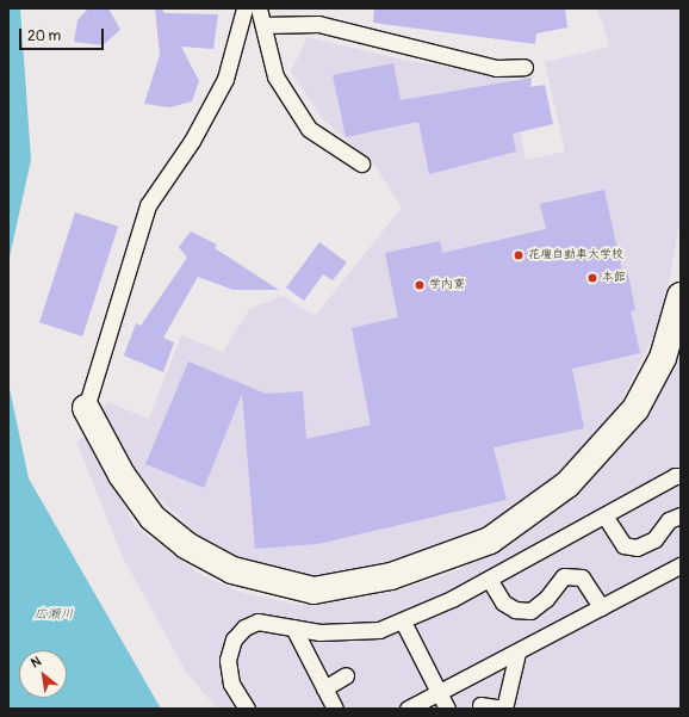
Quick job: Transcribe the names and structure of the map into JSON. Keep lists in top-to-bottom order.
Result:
{
  "water": ["広瀬川"],
  "places": ["花壇自動車大学校", "本館", "学内寮"],
  "scale_bar": "20 m",
  "north": "top left"
}
